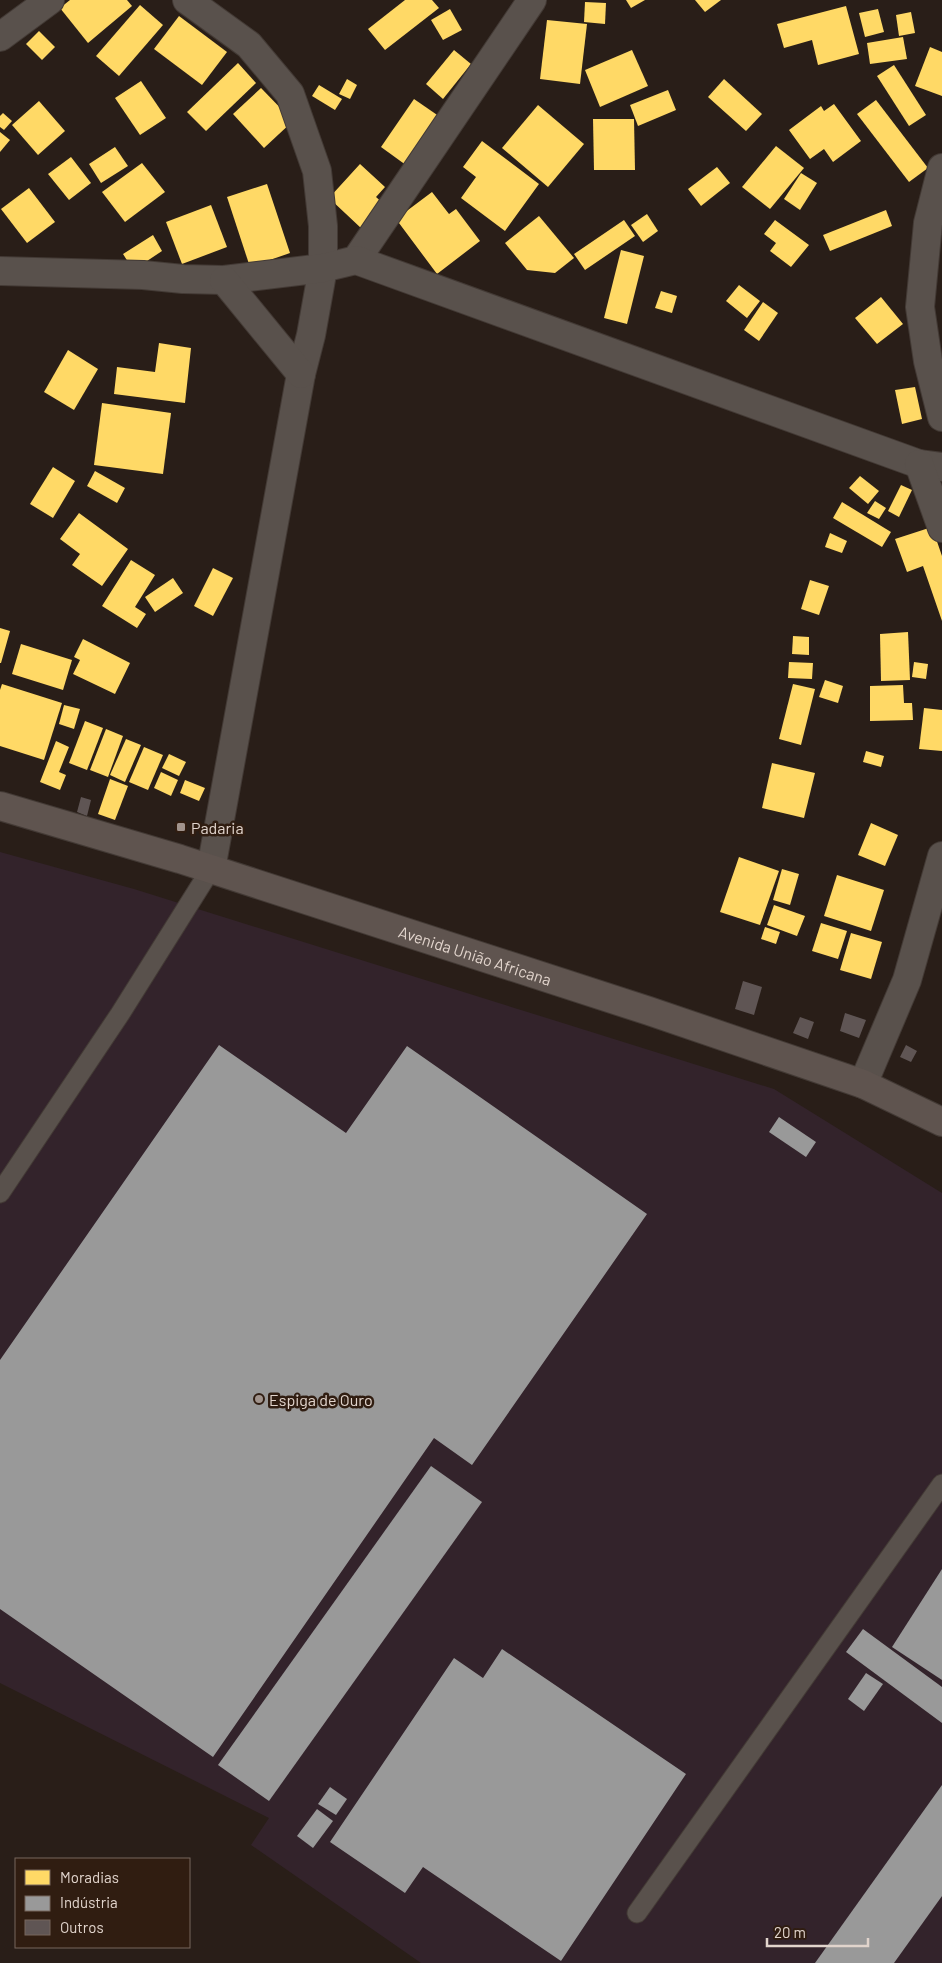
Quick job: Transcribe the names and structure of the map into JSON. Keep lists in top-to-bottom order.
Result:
{
  "streets": {
    "main road": ["Avenida União Africana"]
  },
  "places": {
    "transit": ["Padaria"],
    "other": ["Espiga de Ouro"]
  },
  "legend": ["Moradias", "Indústria", "Outros"],
  "scale_bar": "20 m"
}
